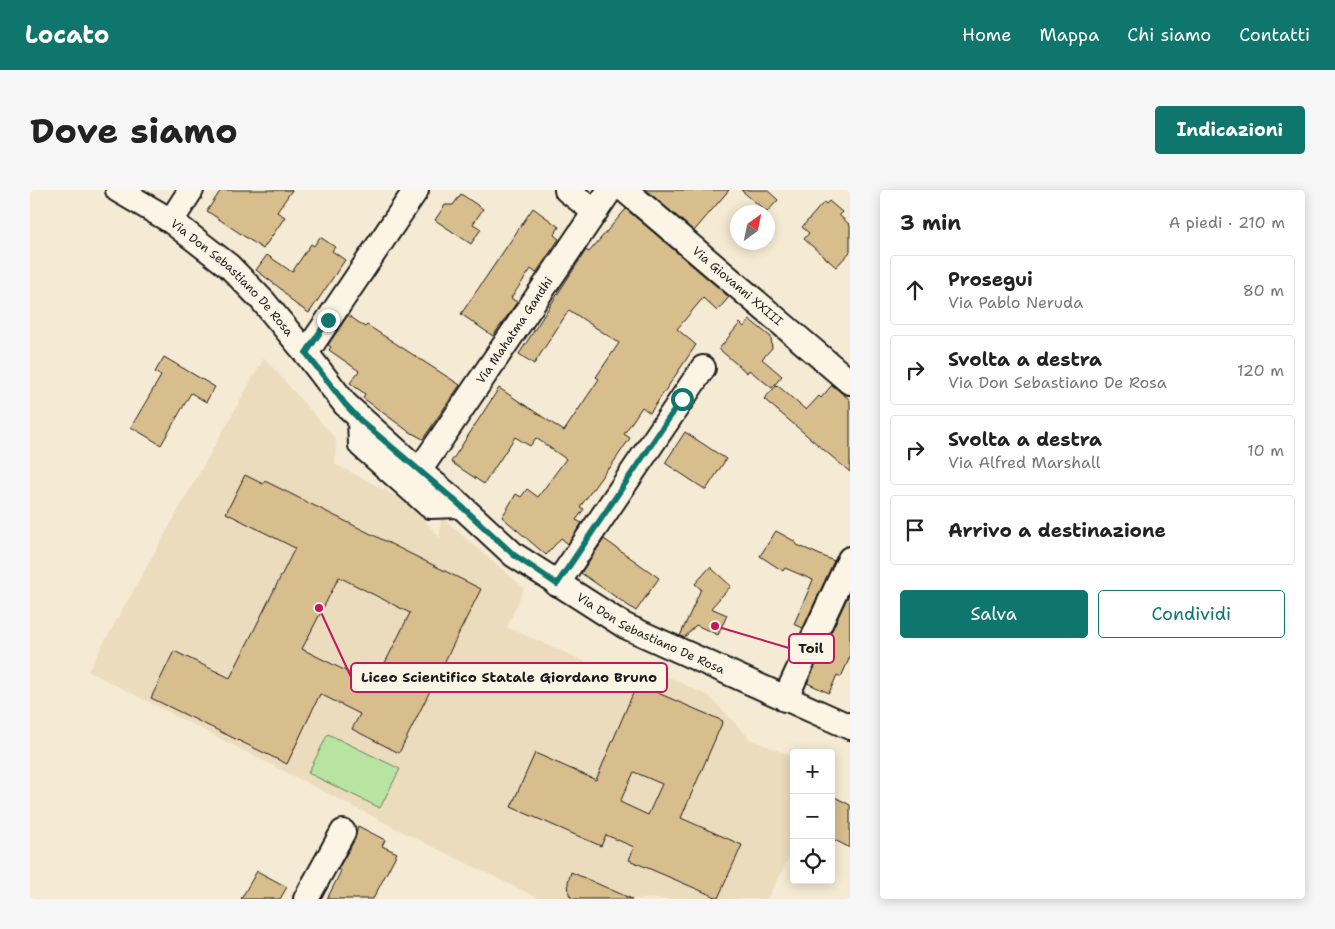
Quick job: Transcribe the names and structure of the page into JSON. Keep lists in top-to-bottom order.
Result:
{
  "streets": {
    "street": ["Via Don Sebastiano De Rosa", "Via Giovanni XXIII", "Via Mahatma Gandhi"]
  },
  "crossings": [
    ["Via Don Sebastiano De Rosa", "Via Mahatma Gandhi"]
  ],
  "places": ["Liceo Scientifico Statale Giordano Bruno", "Toil"],
  "north": "top right",
  "page": {
    "header": "Locato",
    "nav": [
      "Home",
      "Mappa",
      "Chi siamo",
      "Contatti"
    ],
    "buttons": [
      "Indicazioni",
      ["Salva", "Condividi"]
    ],
    "title": "Dove siamo",
    "heading": ["3 min", "A piedi · 210 m"],
    "list": [
      ["Prosegui", "Via Pablo Neruda", "80 m"],
      ["Svolta a destra", "Via Don Sebastiano De Rosa", "120 m"],
      ["Svolta a destra", "Via Alfred Marshall", "10 m"],
      "Arrivo a destinazione"
    ],
    "map_buttons": ["+", "−"]
  }
}
